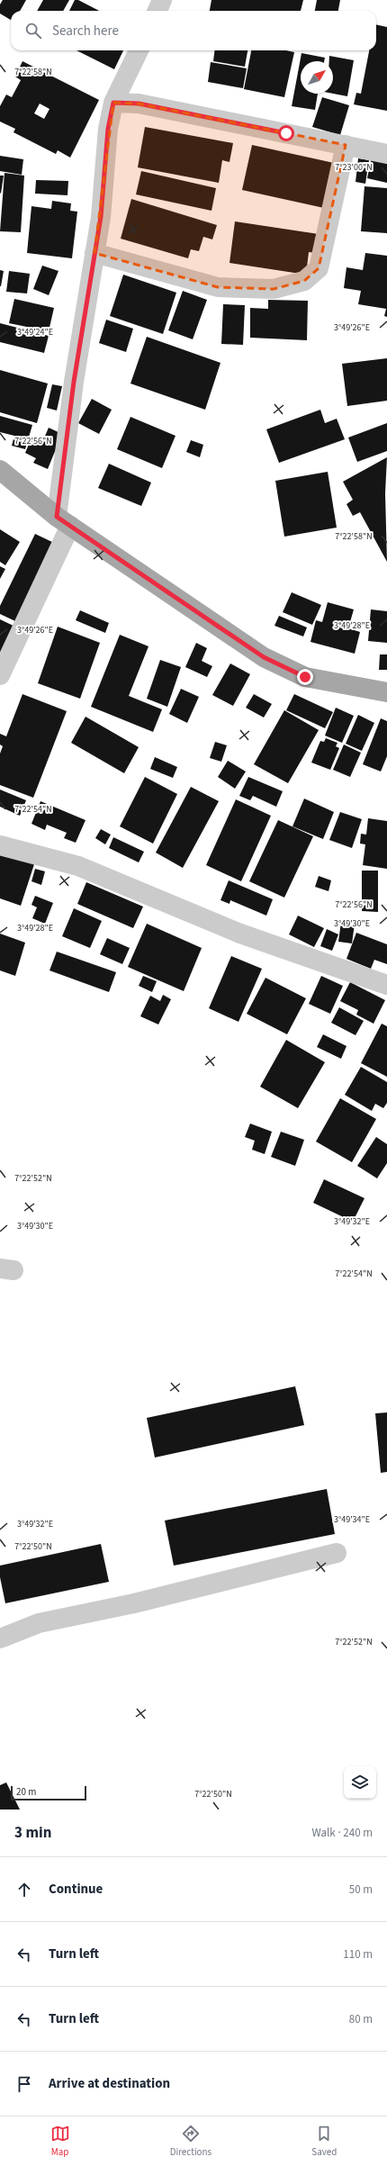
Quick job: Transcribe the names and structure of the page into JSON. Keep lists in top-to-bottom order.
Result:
{
  "scale_bar": "20 m",
  "north": "top right",
  "page": {
    "search": "Search here",
    "scale": "20 m",
    "heading": ["3 min", "Walk · 240 m"],
    "list": [
      ["Continue", "50 m"],
      ["Turn left", "110 m"],
      ["Turn left", "80 m"],
      "Arrive at destination"
    ],
    "nav": ["Map", "Directions", "Saved"]
  },
  "coordinates": [
    "7°22'58\"N",
    "7°23'00\"N",
    "3°49'26\"E",
    "3°49'24\"E",
    "7°22'56\"N",
    "3°49'28\"E",
    "7°22'54\"N",
    "3°49'30\"E",
    "7°22'52\"N",
    "3°49'32\"E",
    "3°49'34\"E",
    "7°22'50\"N"
  ]
}
